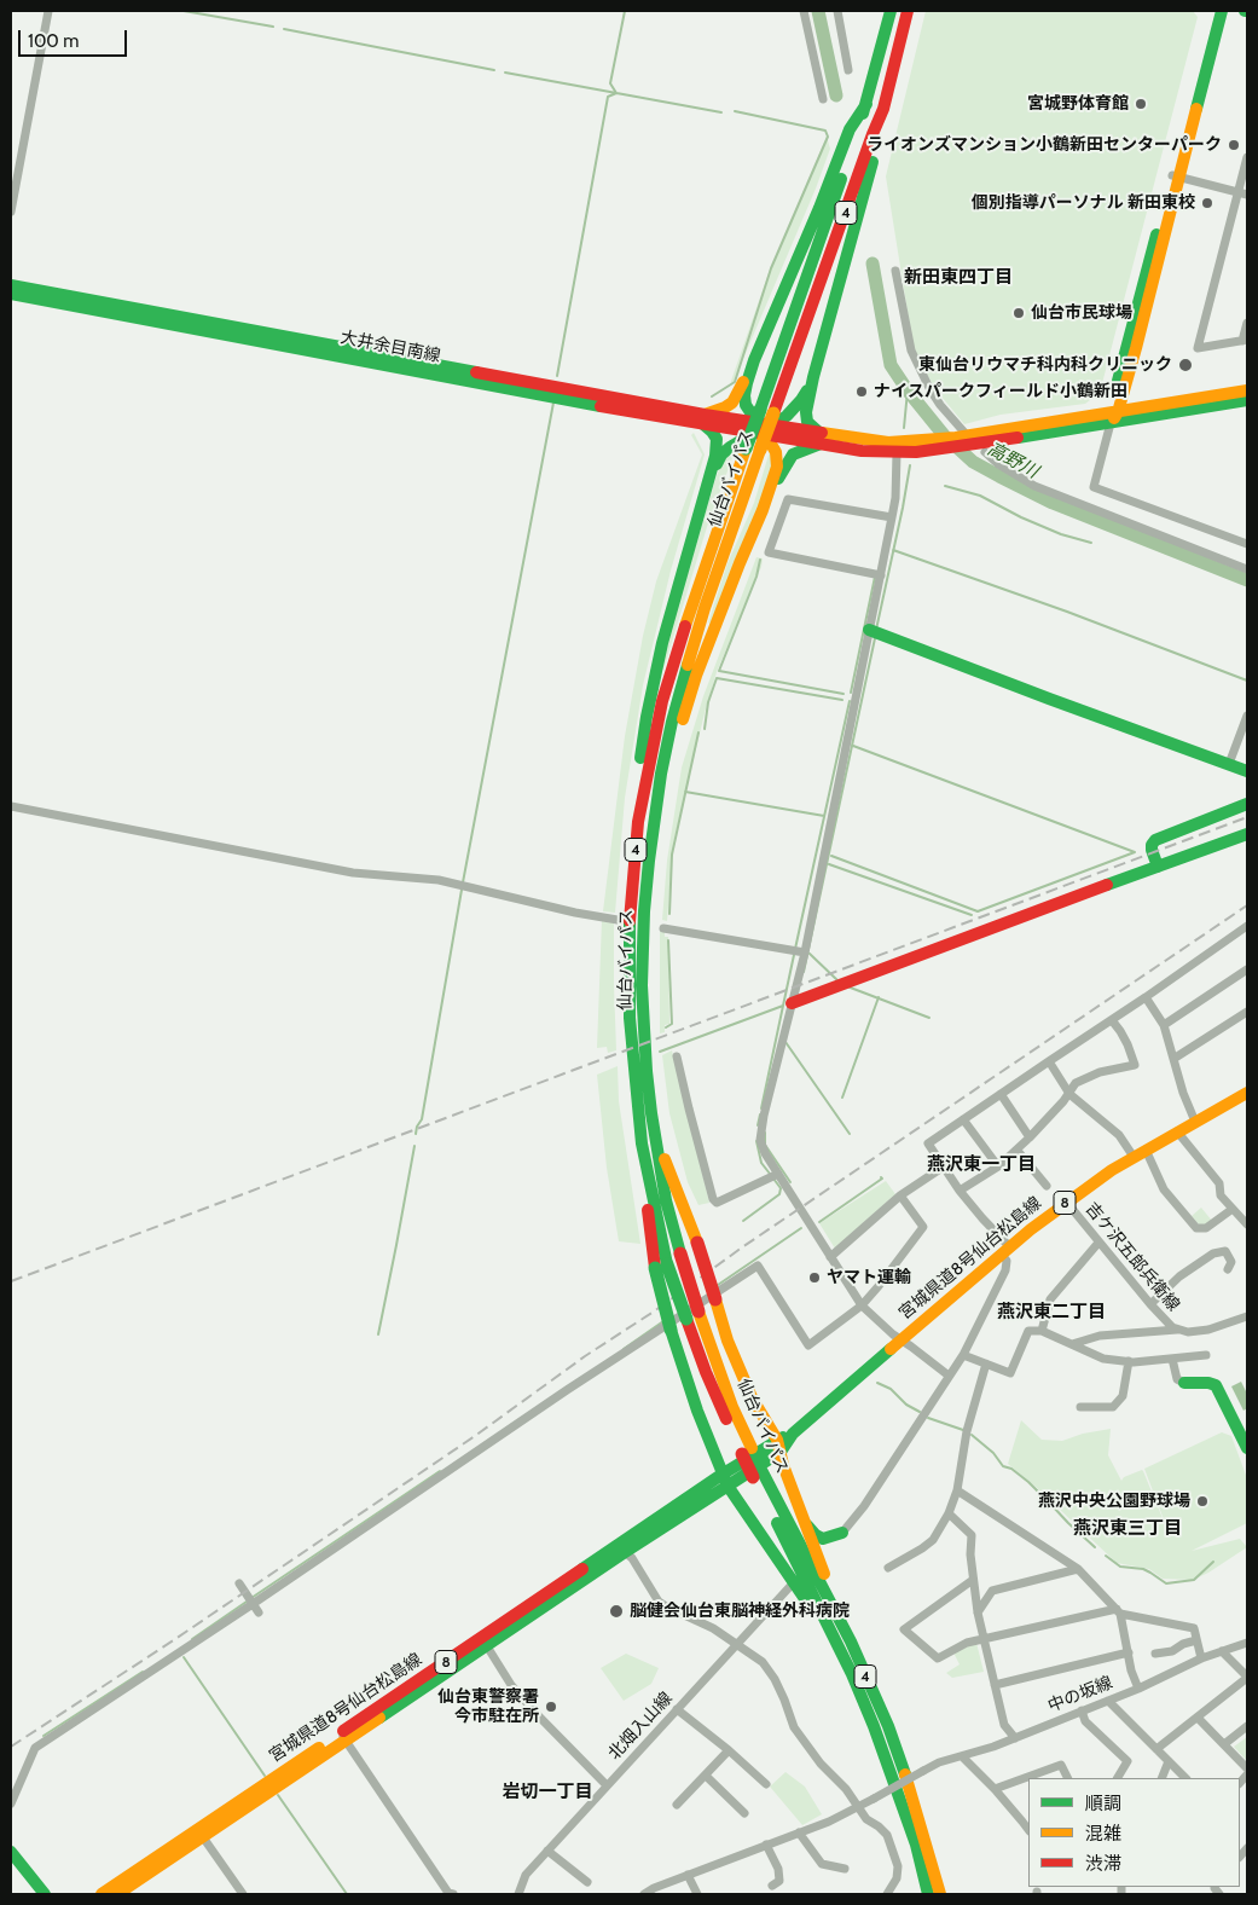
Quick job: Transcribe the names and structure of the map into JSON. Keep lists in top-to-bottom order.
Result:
{
  "streets": {
    "main road": [
      "4",
      "大井余目南線",
      "仙台バイパス",
      "8",
      "宮城県道8号仙台松島線"
    ],
    "street": ["吉ケ沢五郎兵衛線", "中の坂線", "北畑入山線"]
  },
  "crossings": [
    ["吉ケ沢五郎兵衛線", "宮城県道8号仙台松島線"]
  ],
  "districts": [
    "新田東四丁目",
    "燕沢東一丁目",
    "燕沢東二丁目",
    "燕沢東三丁目",
    "岩切一丁目"
  ],
  "water": ["高野川"],
  "places": [
    "宮城野体育館",
    "ライオンズマンション小鶴新田センターパーク",
    "個別指導パーソナル 新田東校",
    "仙台市民球場",
    "東仙台リウマチ科内科クリニック",
    "ナイスパークフィールド小鶴新田",
    "ヤマト運輸",
    "燕沢中央公園野球場",
    "脳健会仙台東脳神経外科病院",
    "仙台東警察署 今市駐在所"
  ],
  "legend": ["順調", "混雑", "渋滞"],
  "scale_bar": "100 m"
}
